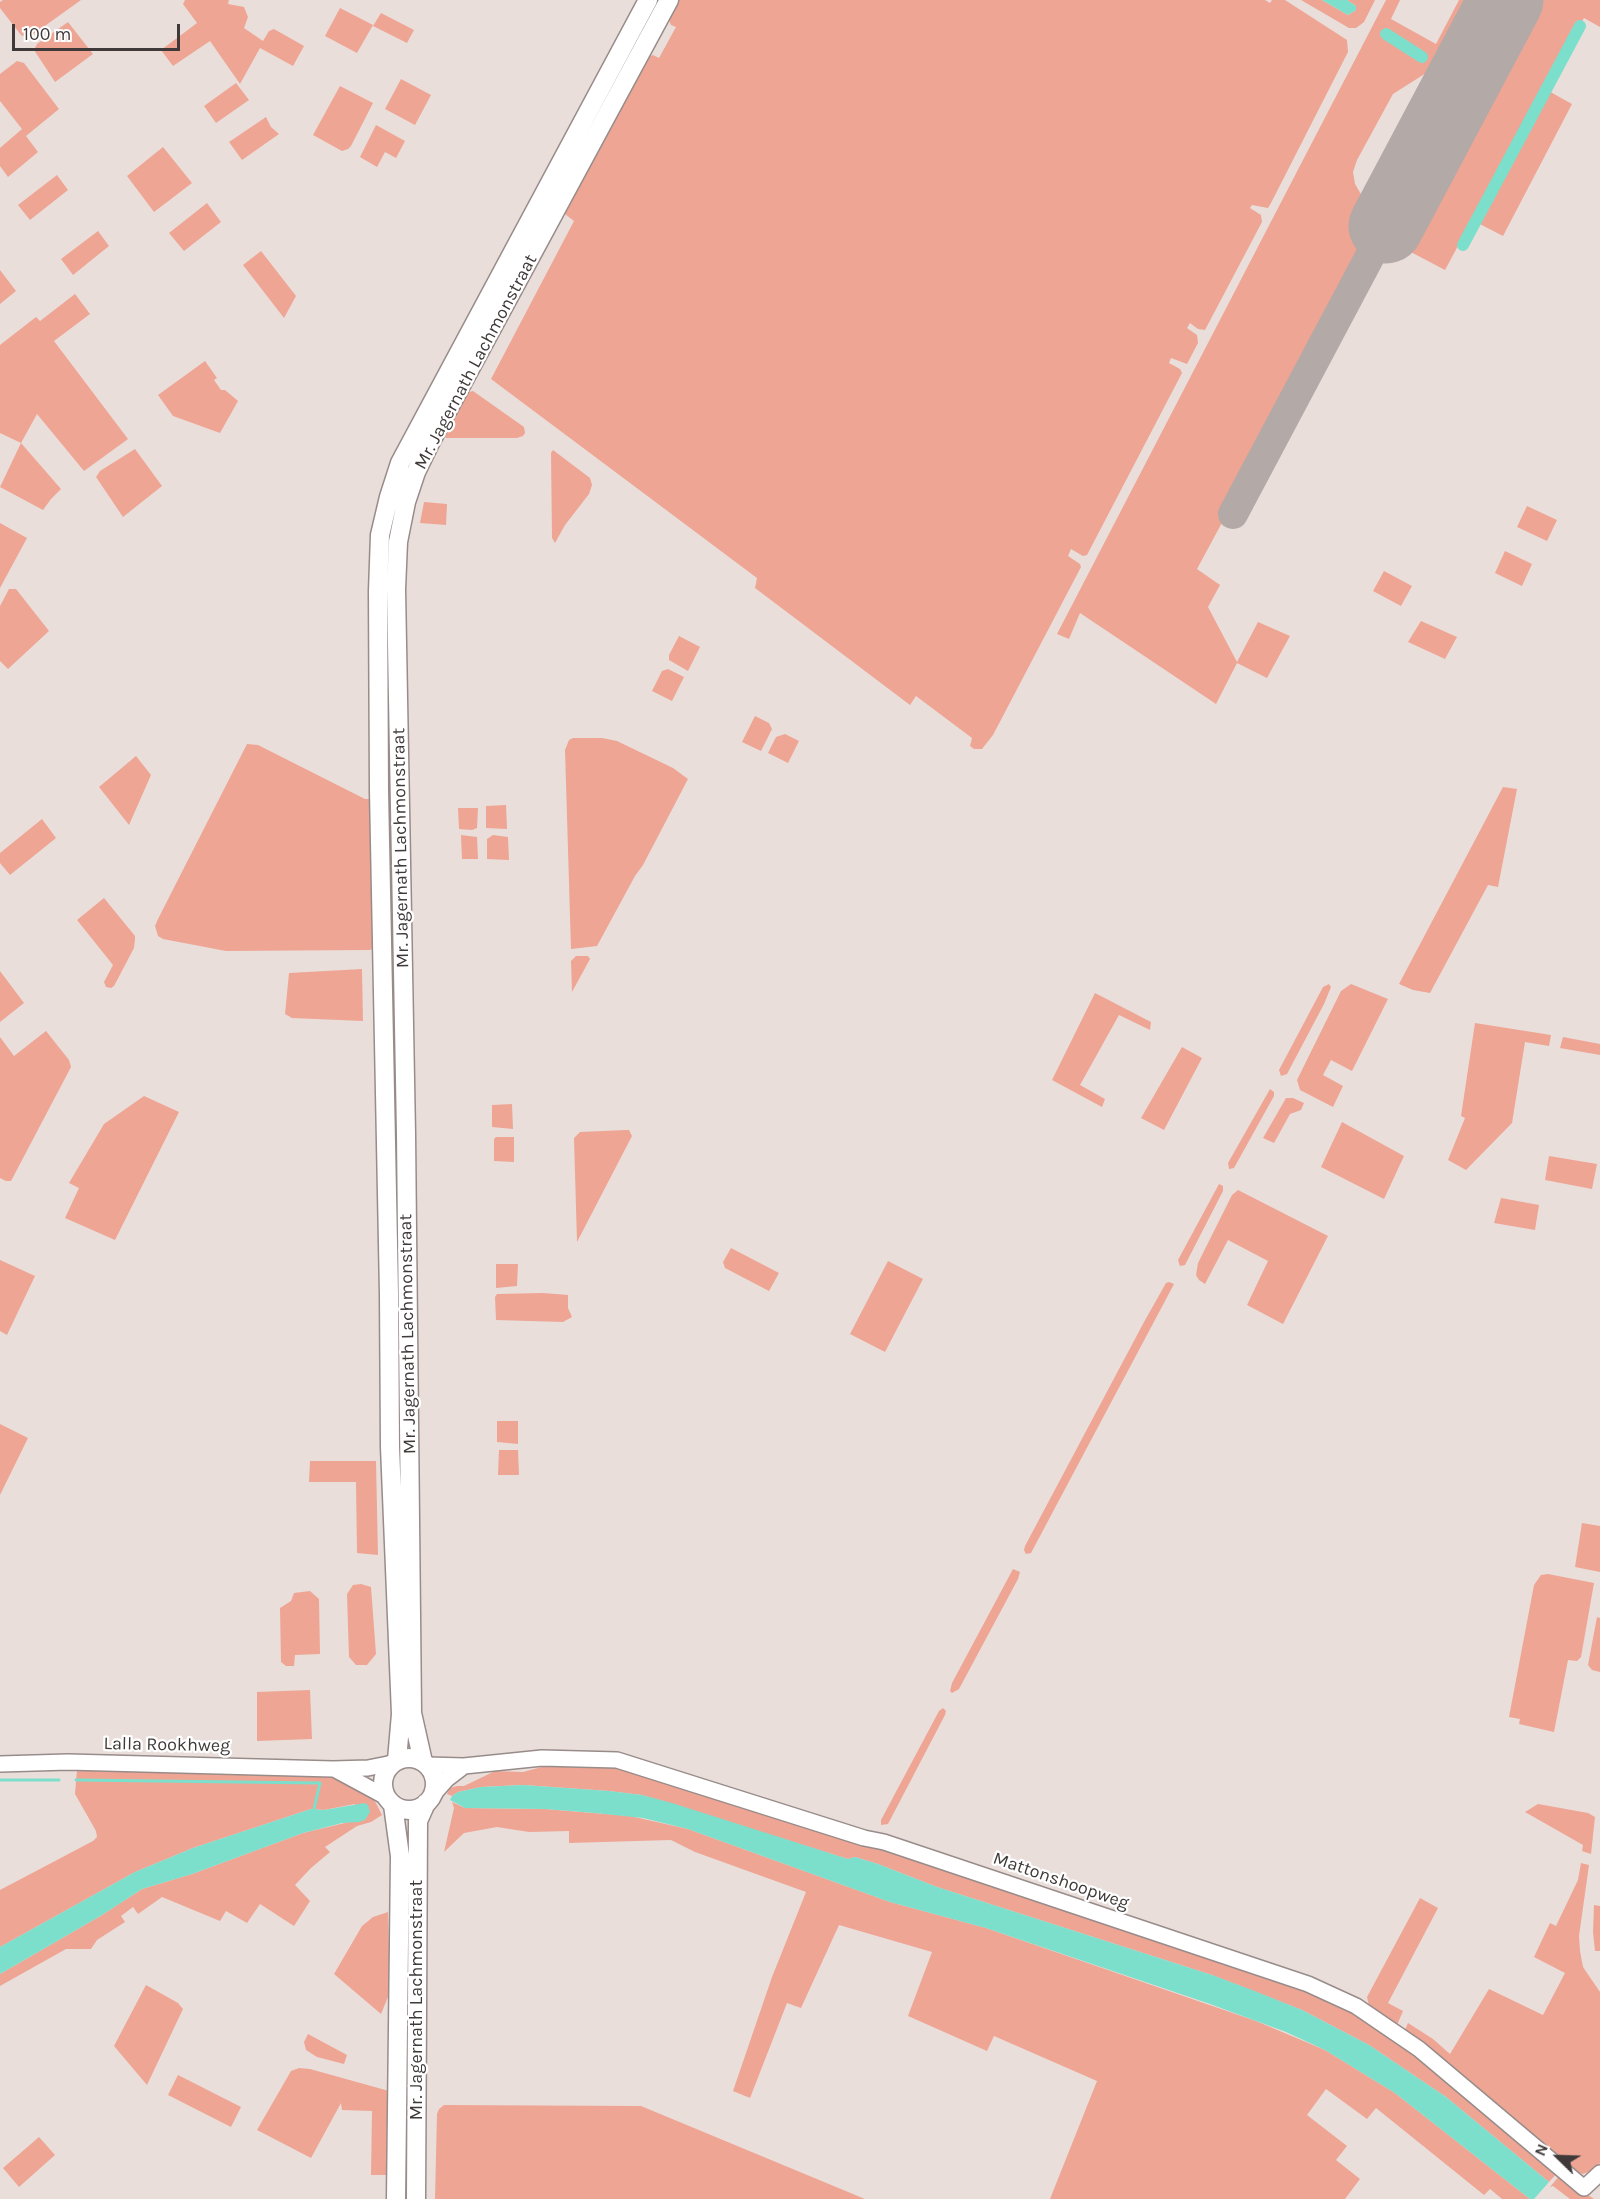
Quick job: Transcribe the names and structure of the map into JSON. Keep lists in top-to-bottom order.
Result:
{
  "streets": {
    "main road": ["Mr. Jagernath Lachmonstraat"],
    "street": ["Lalla Rookhweg", "Mattonshoopweg"]
  },
  "crossings": [
    ["Mr. Jagernath Lachmonstraat", "Lalla Rookhweg"],
    ["Mr. Jagernath Lachmonstraat", "Mattonshoopweg"],
    ["Lalla Rookhweg", "Mattonshoopweg"]
  ],
  "scale_bar": "100 m",
  "north": "top left"
}
